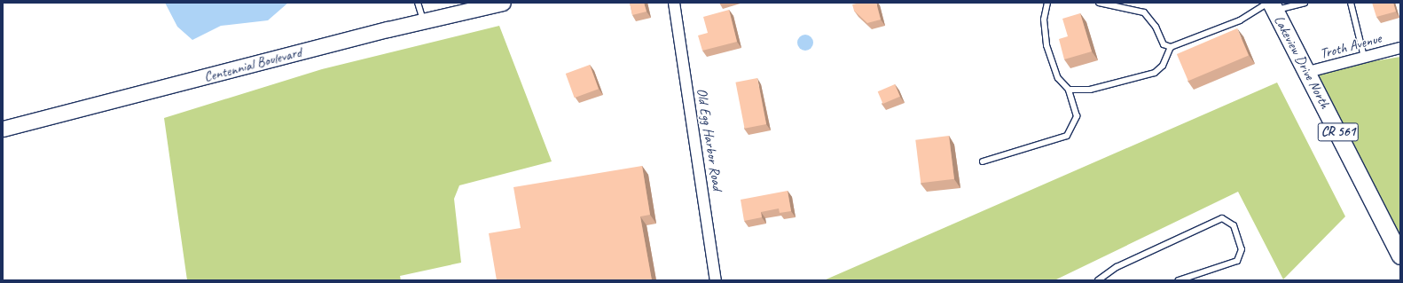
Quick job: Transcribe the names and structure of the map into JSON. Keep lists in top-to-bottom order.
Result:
{
  "streets": {
    "main road": ["Lakeview Drive North", "Centennial Boulevard", "CR 561"],
    "street": ["Troth Avenue", "Old Egg Harbor Road"]
  },
  "crossings": [
    ["Troth Avenue", "Lakeview Drive North"]
  ]
}
